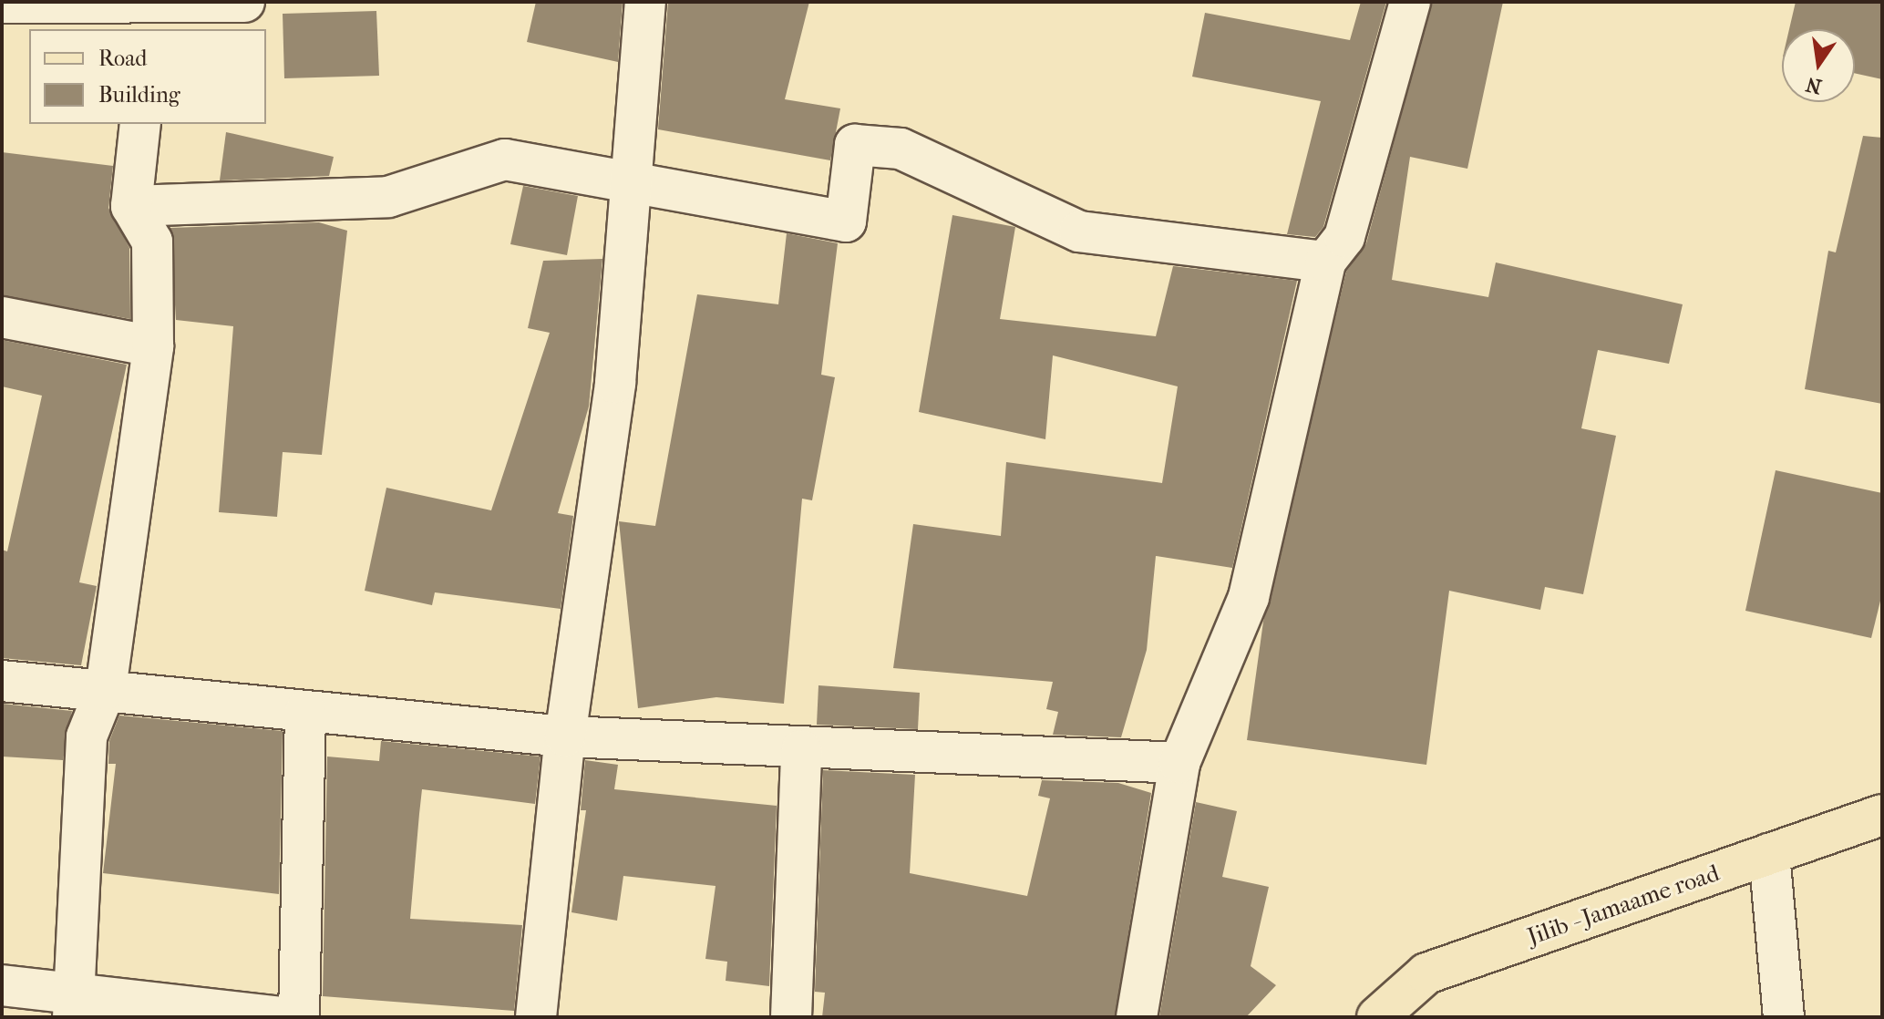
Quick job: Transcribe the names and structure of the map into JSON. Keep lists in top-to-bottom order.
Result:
{
  "streets": {
    "main road": ["Jilib - Jamaame road"]
  },
  "legend": ["Road", "Building"],
  "north": "bottom"
}
